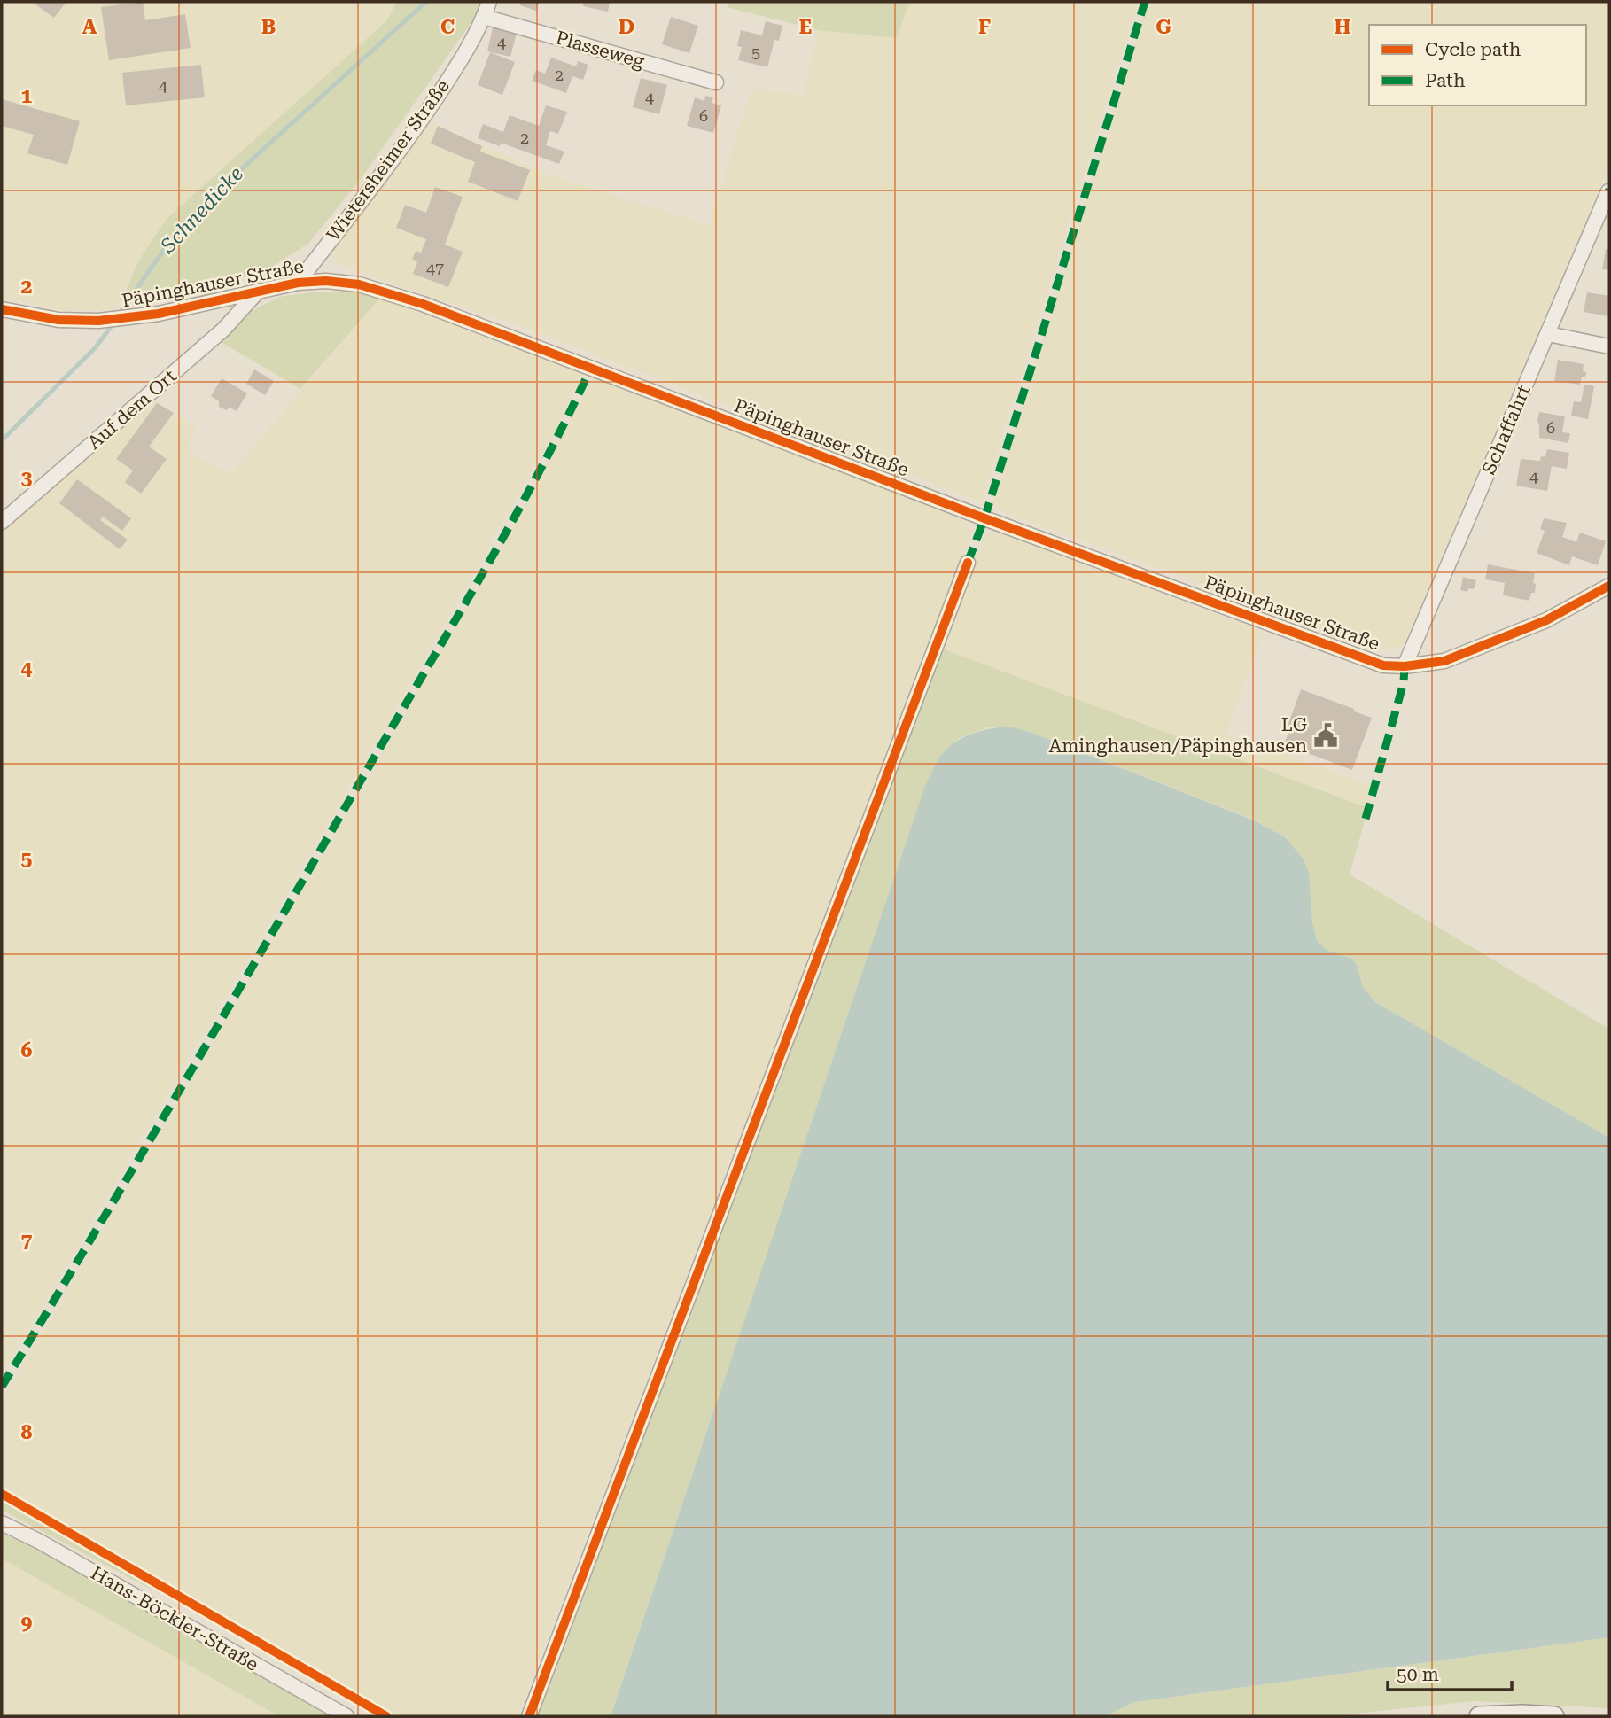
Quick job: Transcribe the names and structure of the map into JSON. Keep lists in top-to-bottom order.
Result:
{
  "streets": {
    "street": [
      "Plasseweg",
      "Wietersheimer Straße",
      "Päpinghauser Straße",
      "Auf dem Ort",
      "Schaffahrt",
      "Hans-Böckler-Straße"
    ]
  },
  "crossings": [
    ["Plasseweg", "Wietersheimer Straße"],
    ["Wietersheimer Straße", "Päpinghauser Straße"],
    ["Päpinghauser Straße", "Auf dem Ort"],
    ["Päpinghauser Straße", "Schaffahrt"]
  ],
  "water": ["Schnedicke"],
  "places": {
    "public building": ["LG Aminghausen/Päpinghausen"]
  },
  "house_numbers": [
    "4",
    "5",
    "2",
    "4",
    "4",
    "6",
    "2",
    "47",
    "6",
    "4"
  ],
  "legend": ["Cycle path", "Path"],
  "scale_bar": "50 m",
  "grid": {
    "columns": [
      "A",
      "B",
      "C",
      "D",
      "E",
      "F",
      "G",
      "H"
    ],
    "rows": [
      "1",
      "2",
      "3",
      "4",
      "5",
      "6",
      "7",
      "8",
      "9"
    ]
  }
}
